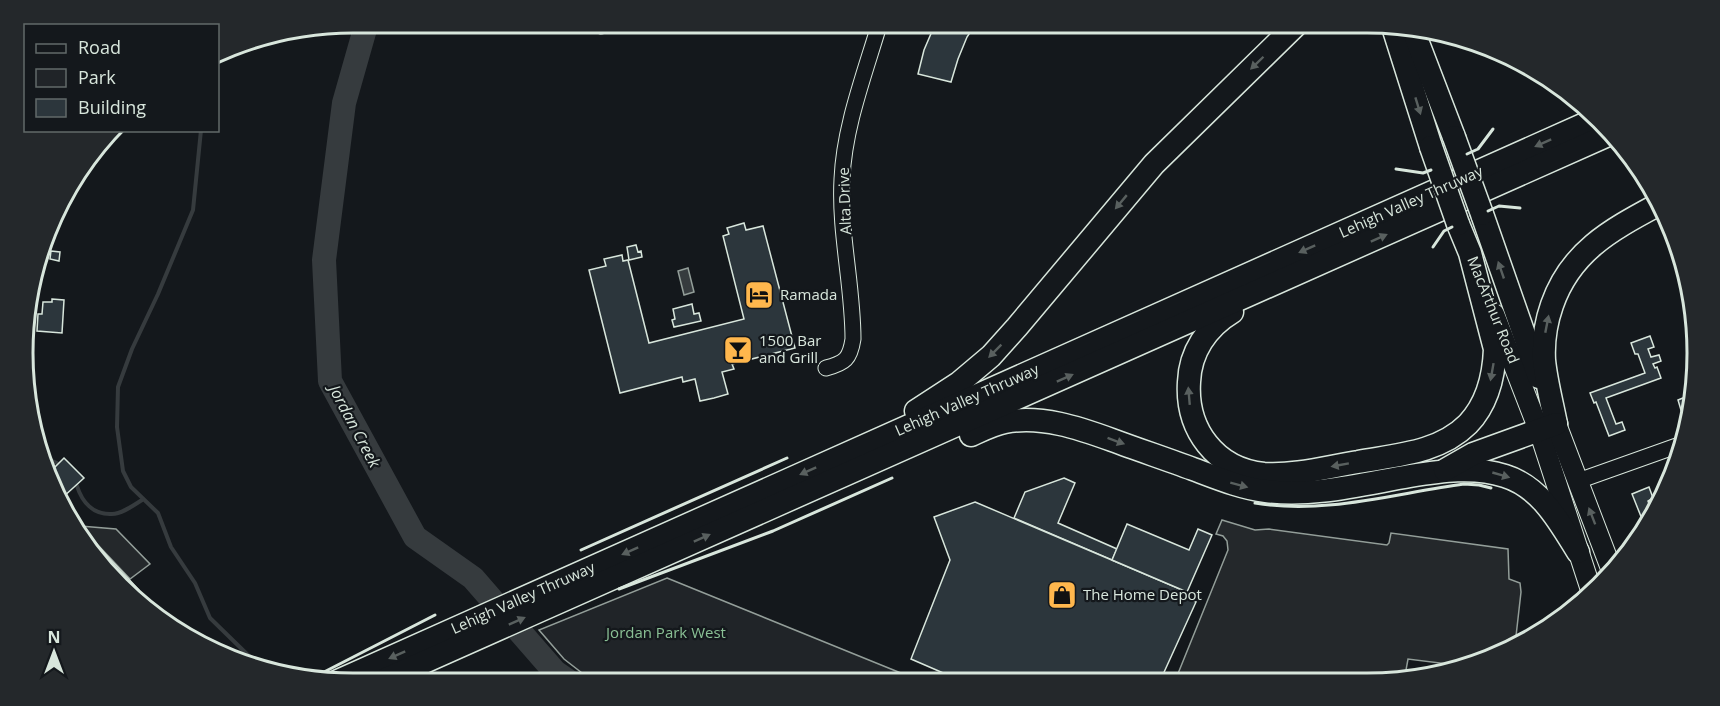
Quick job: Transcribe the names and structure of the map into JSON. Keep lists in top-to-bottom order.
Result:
{
  "streets": {
    "highway": ["Lehigh Valley Thruway", "MacArthur Road"],
    "street": ["Alta Drive"]
  },
  "water": ["Jordan Creek"],
  "parks": ["Jordan Park West"],
  "places": {
    "hotel": ["Ramada"],
    "bar": ["1500 Bar and Grill"],
    "shop": ["The Home Depot"]
  },
  "legend": ["Road", "Park", "Building"],
  "north": "top"
}
